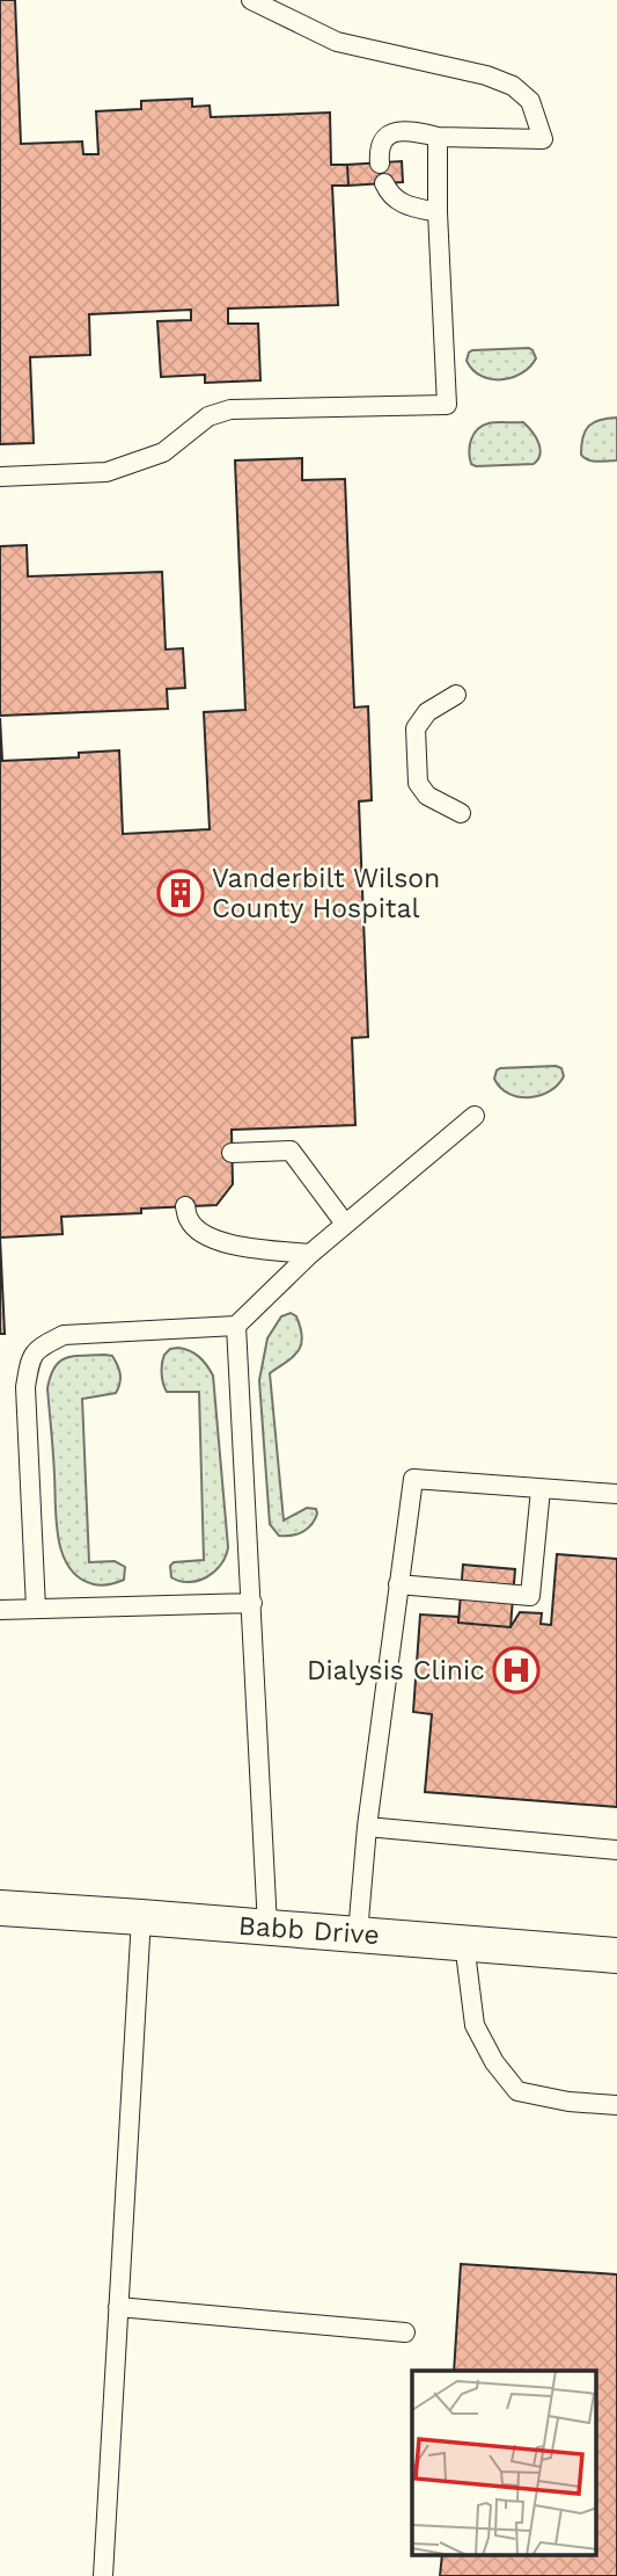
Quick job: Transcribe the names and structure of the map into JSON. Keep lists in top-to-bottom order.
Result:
{
  "streets": {
    "street": ["Babb Drive"]
  },
  "places": {
    "building": ["Vanderbilt Wilson County Hospital"],
    "hospital": ["Dialysis Clinic"]
  }
}
